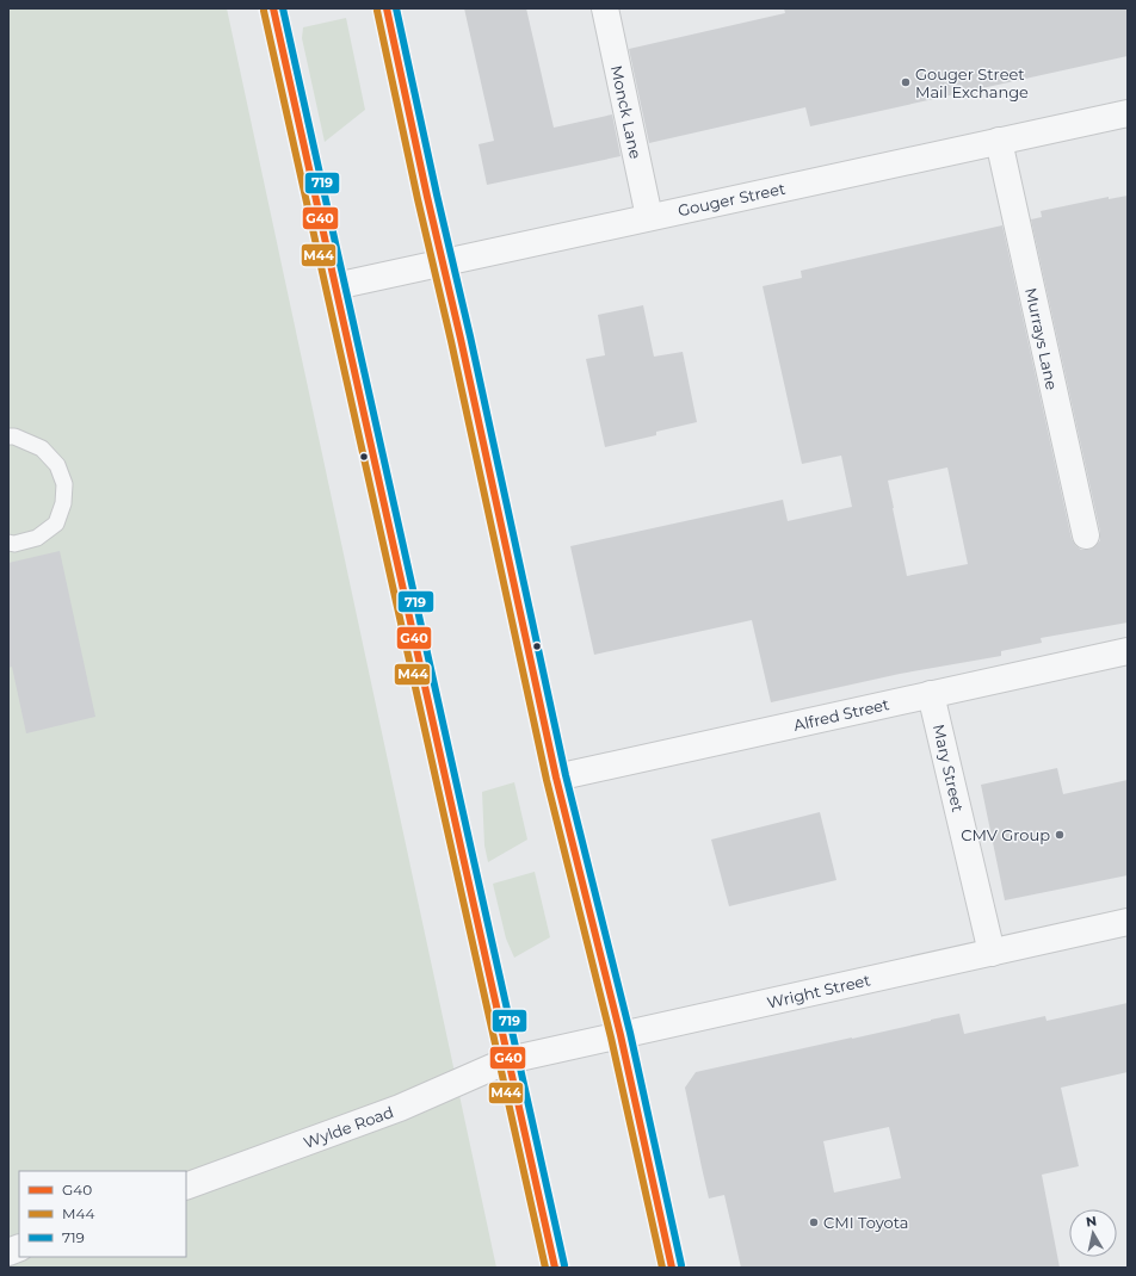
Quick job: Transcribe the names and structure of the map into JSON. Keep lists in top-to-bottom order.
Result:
{
  "streets": {
    "street": [
      "Monck Lane",
      "Gouger Street",
      "Murrays Lane",
      "Alfred Street",
      "Mary Street",
      "Wright Street",
      "Wylde Road"
    ]
  },
  "crossings": [
    ["Monck Lane", "Gouger Street"],
    ["Gouger Street", "Murrays Lane"],
    ["Alfred Street", "Mary Street"],
    ["Mary Street", "Wright Street"],
    ["Wright Street", "Wylde Road"]
  ],
  "places": ["Gouger Street Mail Exchange", "CMV Group", "CMI Toyota"],
  "lines": ["transit line G40", "transit line 719", "transit line M44"],
  "legend": ["G40", "M44", "719"],
  "north": "top"
}
